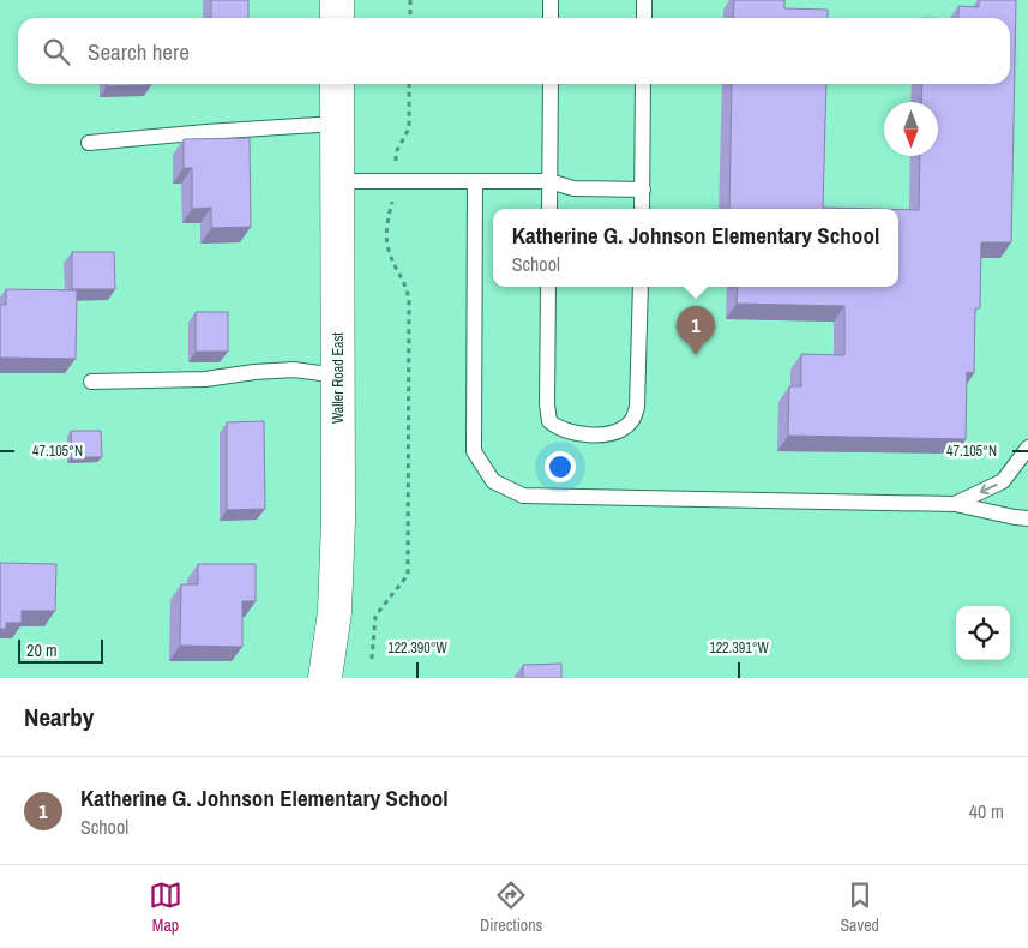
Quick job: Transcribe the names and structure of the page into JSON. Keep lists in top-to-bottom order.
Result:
{
  "streets": {
    "street": ["Waller Road East"]
  },
  "scale_bar": "20 m",
  "north": "bottom",
  "page": {
    "search": "Search here",
    "popup": ["Katherine G. Johnson Elementary School", "School"],
    "pins": "1",
    "scale": "20 m",
    "heading": "Nearby",
    "list": [
      {
        "mark": "1",
        "name": "Katherine G. Johnson Elementary School",
        "note": "School",
        "value": "40 m"
      }
    ],
    "nav": ["Map", "Directions", "Saved"]
  },
  "coordinates": ["47.105°N", "122.390°W", "122.391°W"]
}
